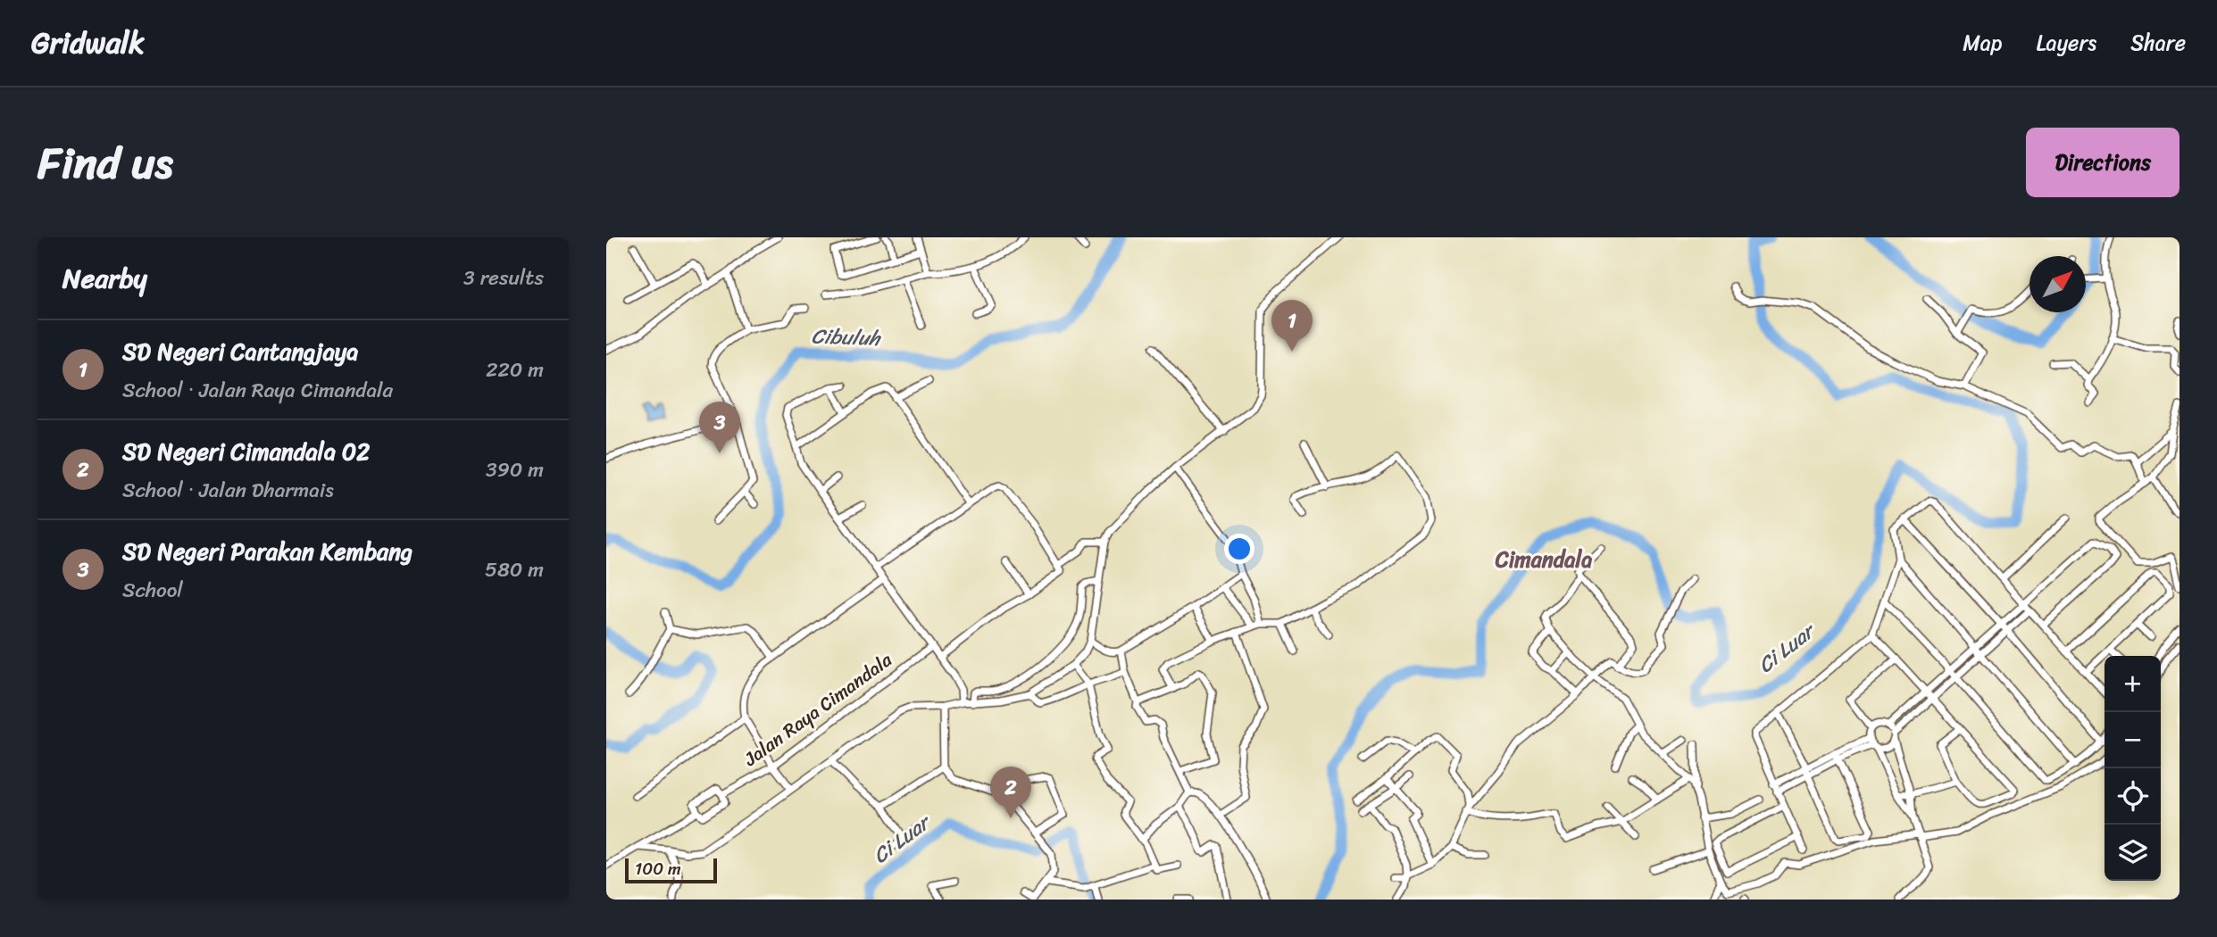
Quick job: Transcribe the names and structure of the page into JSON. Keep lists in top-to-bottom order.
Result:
{
  "streets": {
    "street": ["Jalan Raya Cimandala"]
  },
  "districts": ["Cimandala"],
  "water": ["Cibuluh", "Ci Luar"],
  "scale_bar": "100 m",
  "north": "top right",
  "page": {
    "header": "Gridwalk",
    "nav": ["Map", "Layers", "Share"],
    "title": "Find us",
    "buttons": "Directions",
    "heading": ["Nearby", "3 results"],
    "pins": ["1", "3", "2"],
    "list": [
      {
        "mark": "1",
        "name": "SD Negeri Cantangjaya",
        "note": "School · Jalan Raya Cimandala",
        "value": "220 m"
      },
      {
        "mark": "2",
        "name": "SD Negeri Cimandala 02",
        "note": "School · Jalan Dharmais",
        "value": "390 m"
      },
      {
        "mark": "3",
        "name": "SD Negeri Parakan Kembang",
        "note": "School",
        "value": "580 m"
      }
    ],
    "map_buttons": ["+", "−"],
    "scale": "100 m"
  }
}
